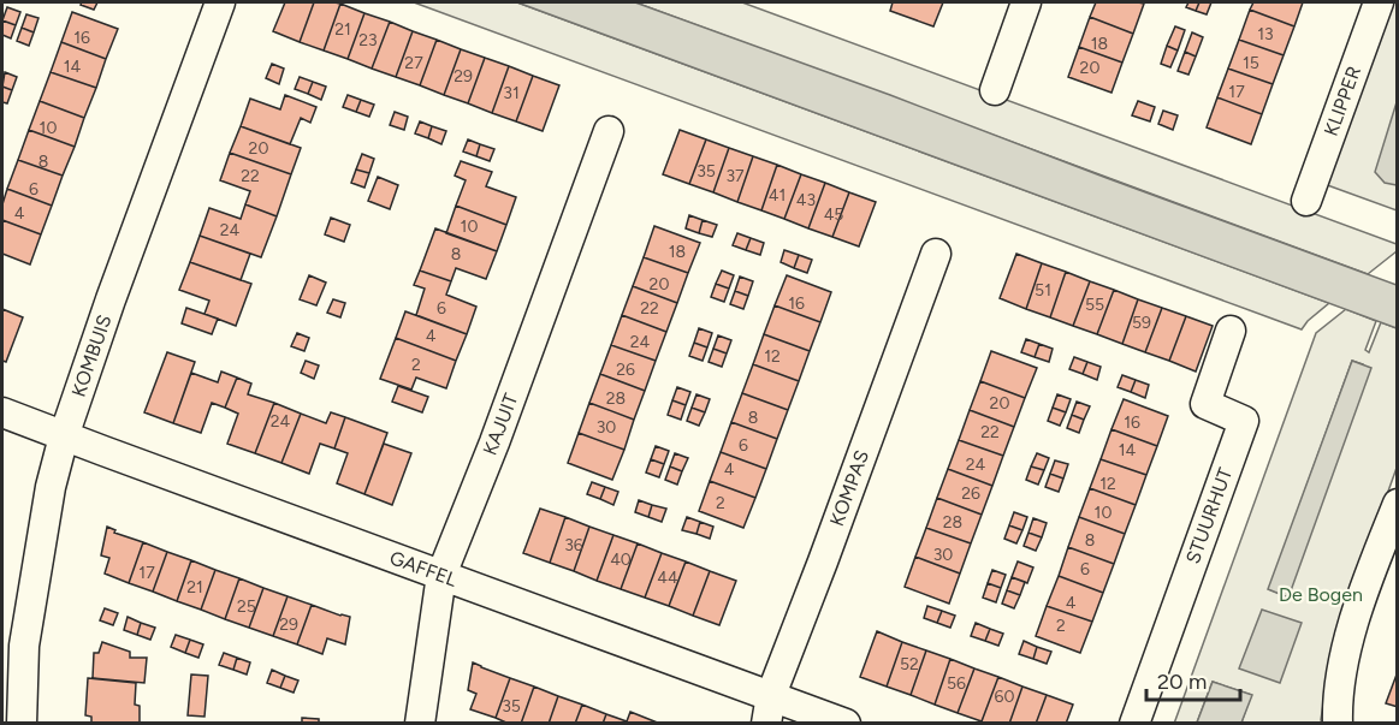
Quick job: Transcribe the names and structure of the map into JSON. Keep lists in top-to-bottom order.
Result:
{
  "streets": {
    "street": [
      "KLIPPER",
      "KOMBUIS",
      "KAJUIT",
      "KOMPAS",
      "STUURHUT",
      "GAFFEL"
    ]
  },
  "crossings": [
    ["KOMBUIS", "GAFFEL"],
    ["KAJUIT", "GAFFEL"],
    ["KOMPAS", "GAFFEL"]
  ],
  "parks": ["De Bogen"],
  "house_numbers": [
    "21",
    "13",
    "16",
    "23",
    "18",
    "27",
    "15",
    "14",
    "20",
    "29",
    "17",
    "31",
    "10",
    "20",
    "8",
    "35",
    "22",
    "37",
    "6",
    "41",
    "43",
    "4",
    "45",
    "10",
    "24",
    "18",
    "8",
    "20",
    "51",
    "16",
    "55",
    "6",
    "22",
    "59",
    "4",
    "24",
    "12",
    "2",
    "26",
    "28",
    "20",
    "8",
    "24",
    "16",
    "30",
    "22",
    "6",
    "14",
    "24",
    "4",
    "12",
    "26",
    "2",
    "10",
    "28",
    "8",
    "36",
    "30",
    "40",
    "6",
    "17",
    "44",
    "21",
    "4",
    "25",
    "29",
    "2",
    "52",
    "56",
    "60",
    "35"
  ],
  "scale_bar": "20 m"
}
